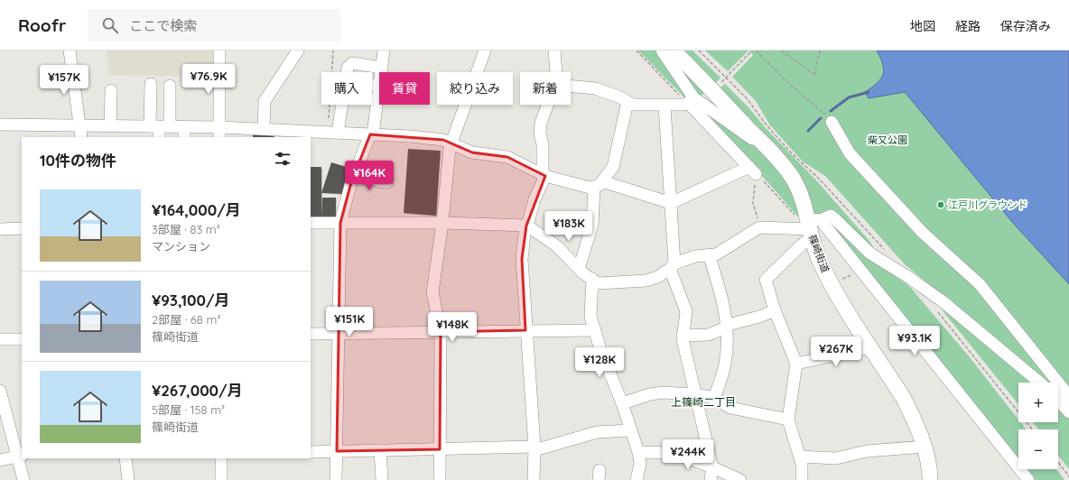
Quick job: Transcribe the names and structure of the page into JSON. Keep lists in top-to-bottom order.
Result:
{
  "streets": {
    "main road": ["篠崎街道"]
  },
  "districts": ["上篠崎二丁目"],
  "parks": ["柴又公園"],
  "places": ["江戸川グラウンド"],
  "page": {
    "header": "Roofr",
    "search": "ここで検索",
    "nav": ["地図", "経路", "保存済み"],
    "price": [
      "¥76.9K",
      "¥157K",
      "¥164K",
      "¥183K",
      "¥151K",
      "¥148K",
      "¥93.1K",
      "¥267K",
      "¥128K",
      "¥244K"
    ],
    "chip": [
      "購入",
      "賃貸",
      "絞り込み",
      "新着"
    ],
    "heading": "10件の物件",
    "list": [
      {
        "name": "¥164,000/月",
        "note": "3部屋 · 83 m² · マンション"
      },
      {
        "name": "¥93,100/月",
        "note": "2部屋 · 68 m² · 篠崎街道"
      },
      {
        "name": "¥267,000/月",
        "note": "5部屋 · 158 m² · 篠崎街道"
      }
    ],
    "map_buttons": ["+", "−"]
  }
}
